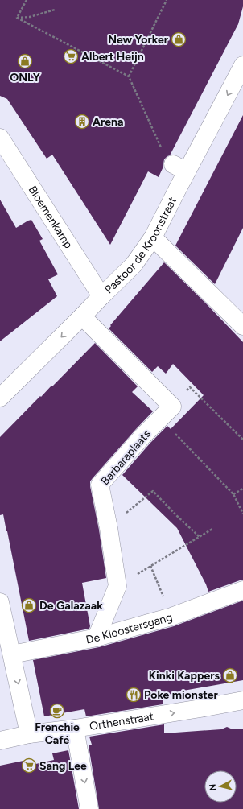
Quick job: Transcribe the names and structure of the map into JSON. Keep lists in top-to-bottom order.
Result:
{
  "streets": {
    "street": [
      "Bloemenkamp",
      "Pastoor de Kroonstraat",
      "Barbaraplaats",
      "De Kloostersgang",
      "Orthenstraat"
    ]
  },
  "crossings": [
    ["Bloemenkamp", "Pastoor de Kroonstraat"],
    ["Pastoor de Kroonstraat", "Barbaraplaats"]
  ],
  "one_way": ["Pastoor de Kroonstraat", "Orthenstraat"],
  "places": {
    "shop": [
      "New Yorker",
      "ONLY",
      "De Galazaak",
      "Kinki Kappers"
    ],
    "supermarket": ["Albert Heijn", "Sang Lee"],
    "building": ["Arena"],
    "restaurant": ["Poke mionster"],
    "cafe": ["Frenchie Café"]
  },
  "north": "left"
}
